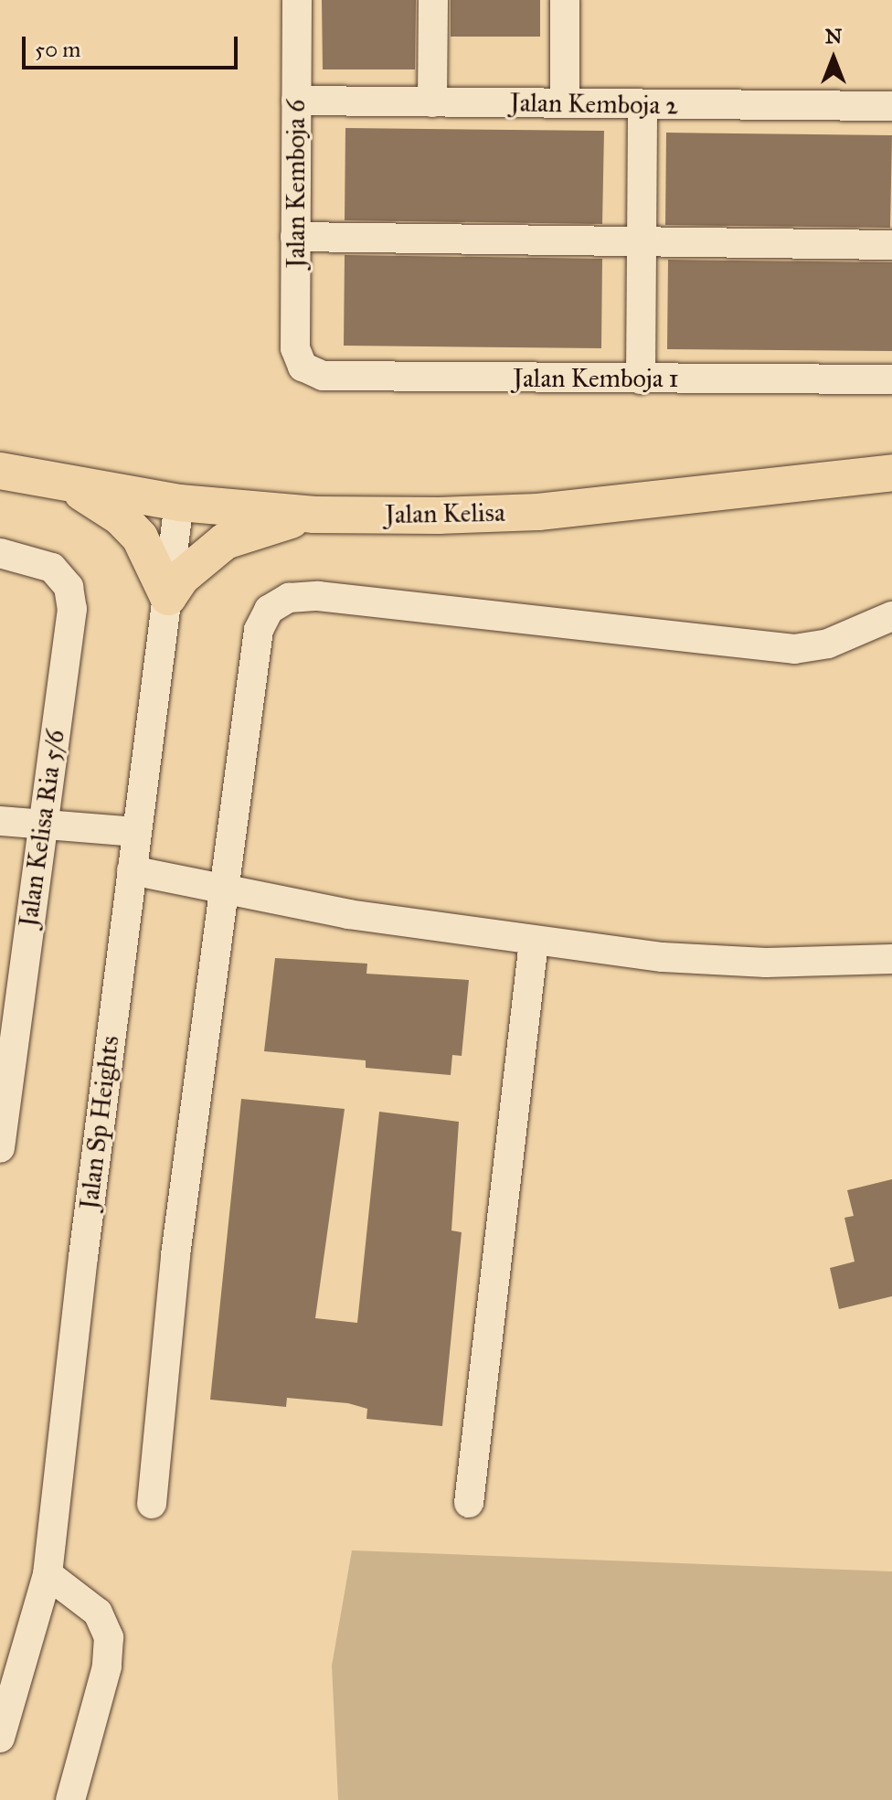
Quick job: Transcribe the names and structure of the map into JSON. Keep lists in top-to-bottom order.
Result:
{
  "streets": {
    "main road": ["Jalan Kelisa"],
    "street": [
      "Jalan Kemboja 2",
      "Jalan Kemboja 6",
      "Jalan Kemboja 1",
      "Jalan Kelisa Ria 5/6",
      "Jalan Sp Heights"
    ]
  },
  "crossings": [
    ["Jalan Kemboja 2", "Jalan Kemboja 6"],
    ["Jalan Kemboja 6", "Jalan Kemboja 1"],
    ["Jalan Kelisa", "Jalan Sp Heights"]
  ],
  "scale_bar": "50 m",
  "north": "top"
}
